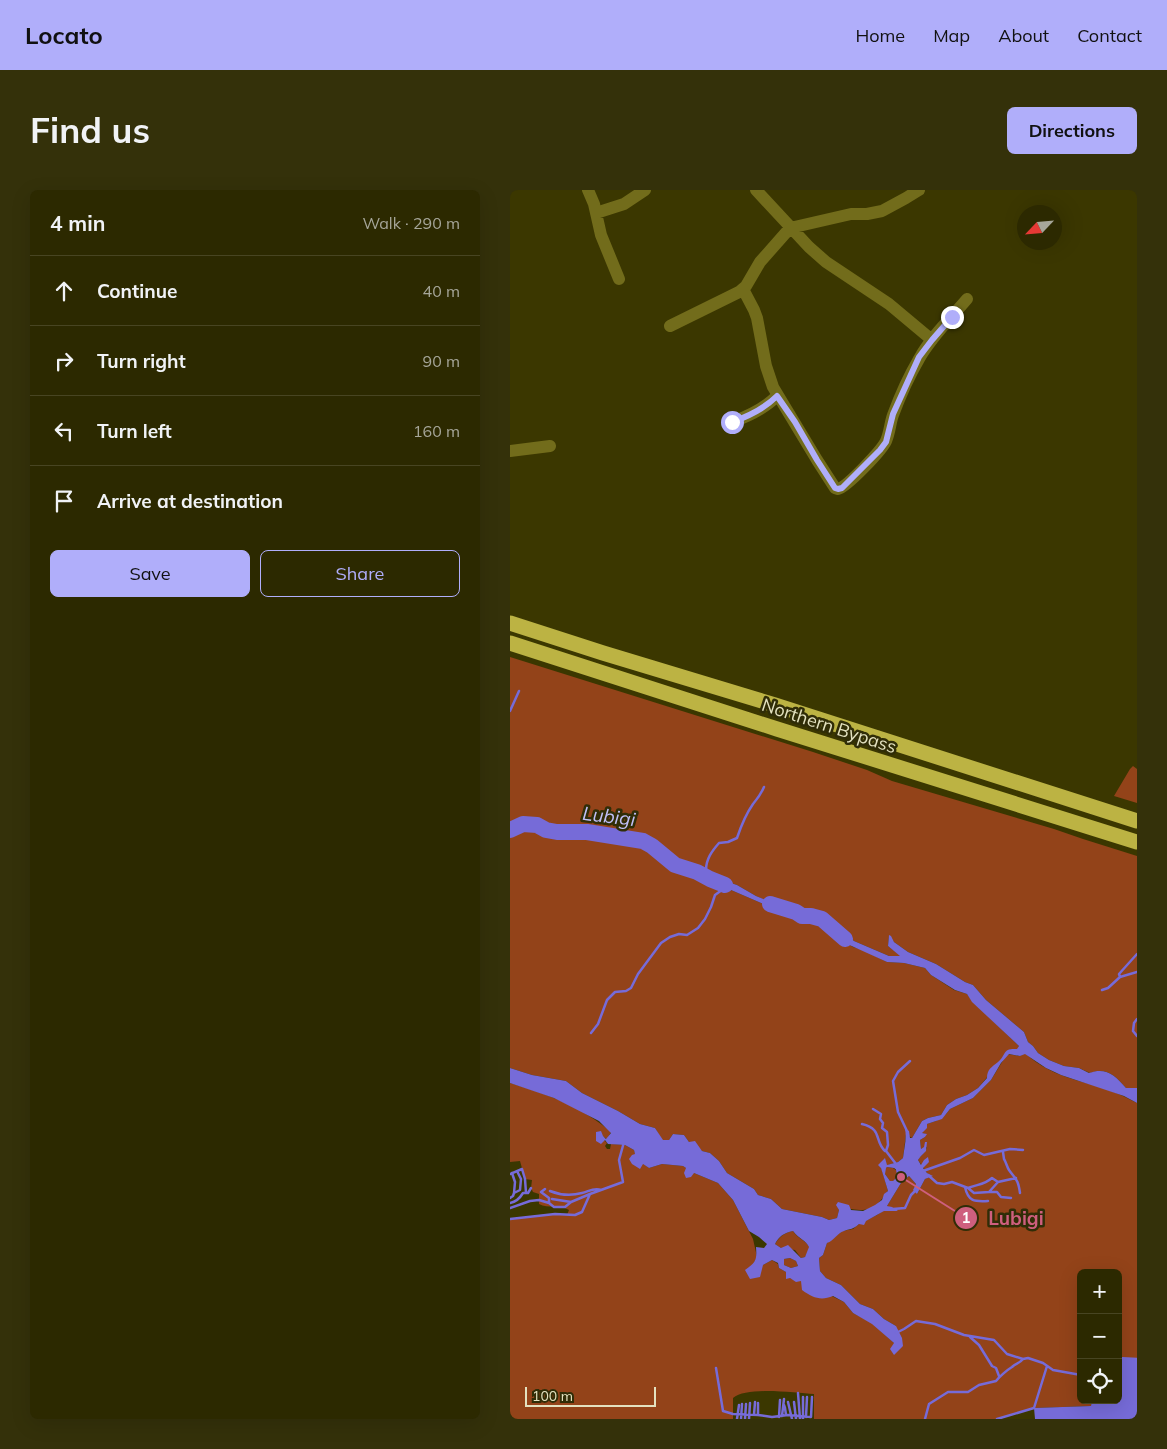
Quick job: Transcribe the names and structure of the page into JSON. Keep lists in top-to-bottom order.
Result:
{
  "streets": {
    "highway": ["Northern Bypass"]
  },
  "water": ["Lubigi"],
  "places": ["Lubigi"],
  "scale_bar": "100 m",
  "north": "bottom left",
  "page": {
    "header": "Locato",
    "nav": [
      "Home",
      "Map",
      "About",
      "Contact"
    ],
    "buttons": [
      "Directions",
      ["Save", "Share"]
    ],
    "title": "Find us",
    "heading": ["4 min", "Walk · 290 m"],
    "list": [
      ["Continue", "40 m"],
      ["Turn right", "90 m"],
      ["Turn left", "160 m"],
      "Arrive at destination"
    ],
    "map_buttons": ["+", "−"],
    "scale": "100 m"
  }
}
